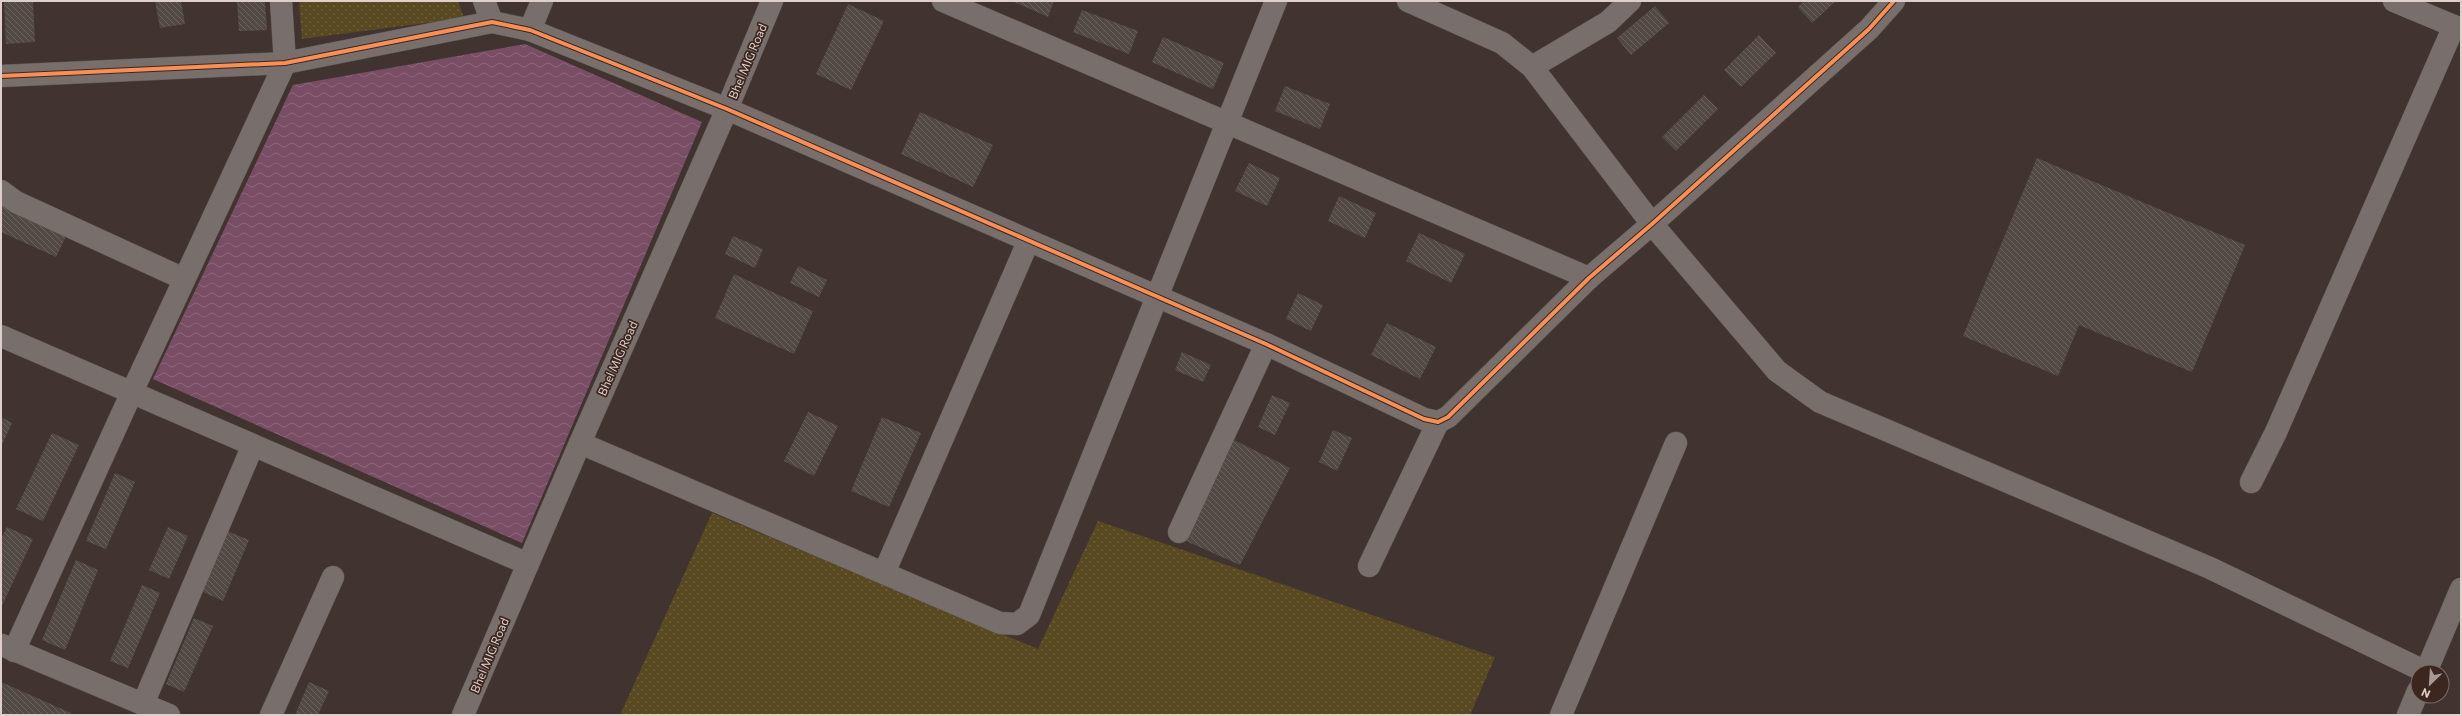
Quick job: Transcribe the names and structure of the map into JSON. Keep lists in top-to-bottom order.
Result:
{
  "streets": {
    "street": ["Bhel MIG Road"]
  },
  "north": "bottom left"
}
